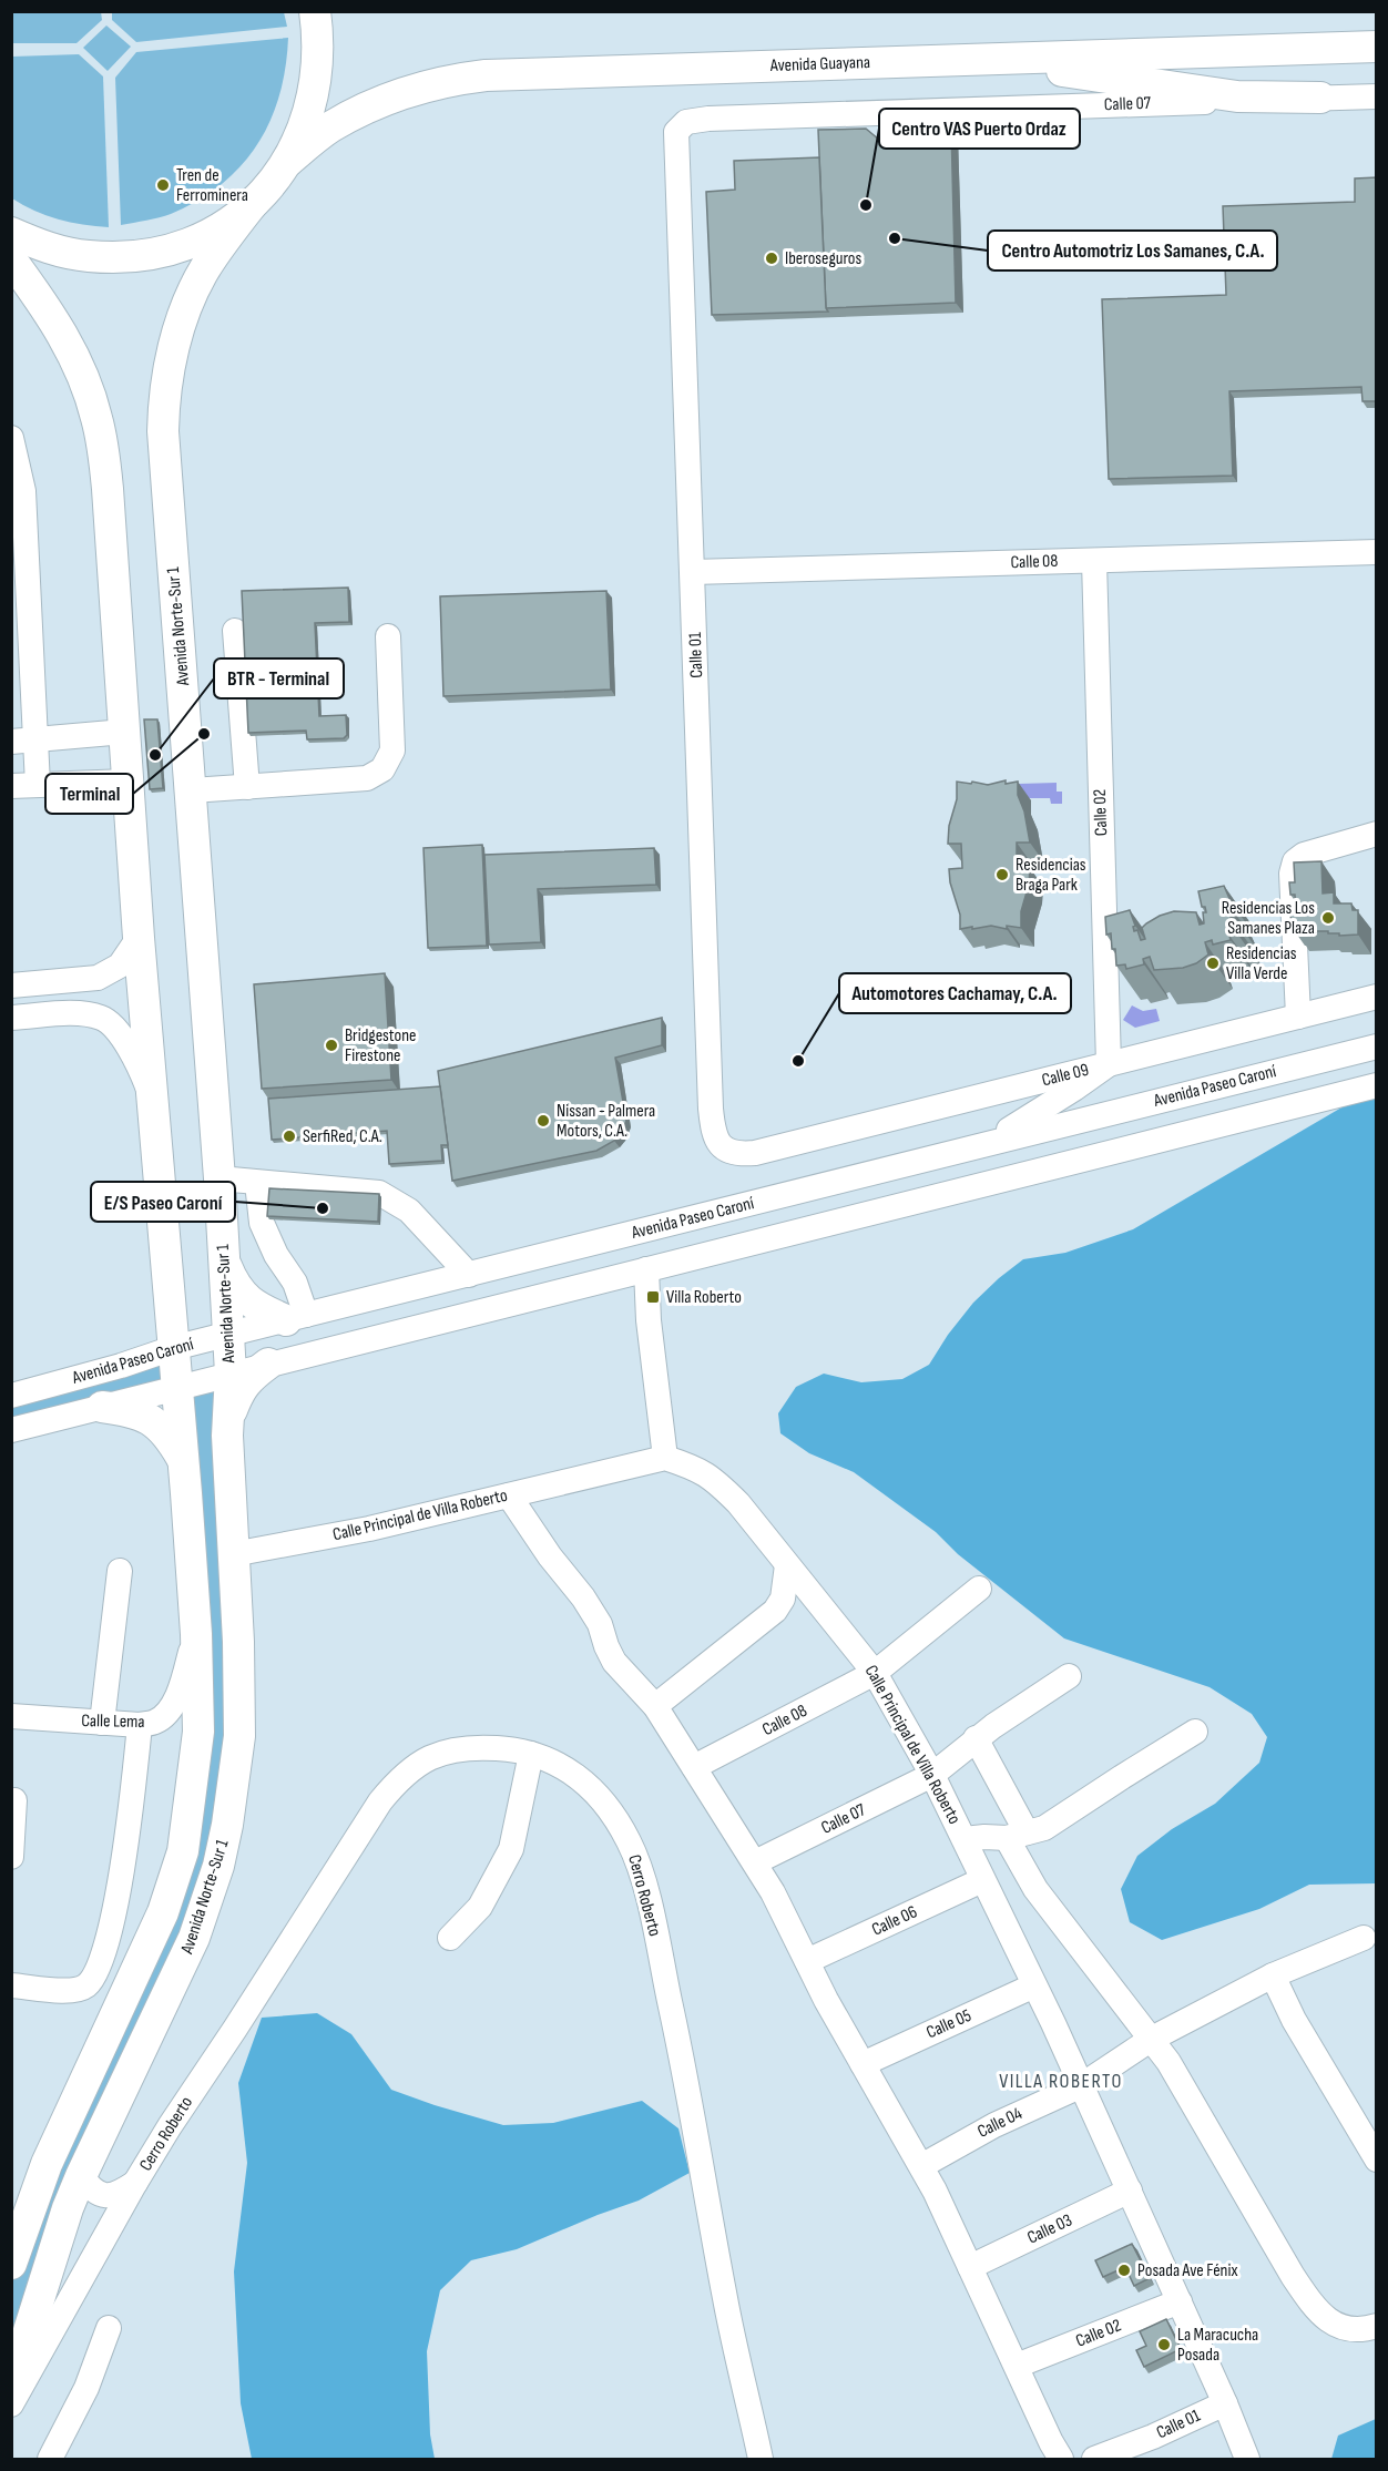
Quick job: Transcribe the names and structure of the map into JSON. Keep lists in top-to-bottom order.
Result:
{
  "streets": {
    "main road": ["Avenida Guayana", "Avenida Norte-Sur 1"],
    "street": [
      "Calle 07",
      "Calle 08",
      "Calle 01",
      "Calle 02",
      "Calle 09",
      "Avenida Paseo Caroní",
      "Calle Principal de Villa Roberto",
      "Calle Lema",
      "Cerro Roberto",
      "Calle 06",
      "Calle 05",
      "Calle 04",
      "Calle 03"
    ]
  },
  "crossings": [
    ["Calle 07", "Calle 01"],
    ["Calle 07", "Calle Principal de Villa Roberto"],
    ["Calle 08", "Calle 01"],
    ["Calle 08", "Calle 02"],
    ["Calle 08", "Calle Principal de Villa Roberto"],
    ["Avenida Norte-Sur 1", "Avenida Paseo Caroní"],
    ["Avenida Norte-Sur 1", "Calle Principal de Villa Roberto"],
    ["Avenida Norte-Sur 1", "Calle Lema"],
    ["Avenida Norte-Sur 1", "Cerro Roberto"],
    ["Calle 01", "Calle 09"],
    ["Calle 01", "Calle Principal de Villa Roberto"],
    ["Calle 02", "Calle 09"],
    ["Calle 02", "Calle Principal de Villa Roberto"],
    ["Calle Principal de Villa Roberto", "Calle 06"],
    ["Calle Principal de Villa Roberto", "Calle 05"],
    ["Calle Principal de Villa Roberto", "Calle 04"],
    ["Calle Principal de Villa Roberto", "Calle 03"]
  ],
  "districts": ["VILLA ROBERTO"],
  "places": {
    "other": [
      "Tren de Ferrominera",
      "Centro VAS Puerto Ordaz",
      "Centro Automotriz Los Samanes, C.A.",
      "Iberoseguros",
      "Terminal",
      "BTR - Terminal",
      "Residencias Braga Park",
      "Residencias Los Samanes Plaza",
      "Residencias Villa Verde",
      "Bridgestone Firestone",
      "Automotores Cachamay, C.A.",
      "Nissan - Palmera Motors, C.A.",
      "SerfiRed, C.A.",
      "E/S Paseo Caroní",
      "Posada Ave Fénix",
      "La Maracucha Posada"
    ],
    "transit": ["Villa Roberto"]
  }
}
